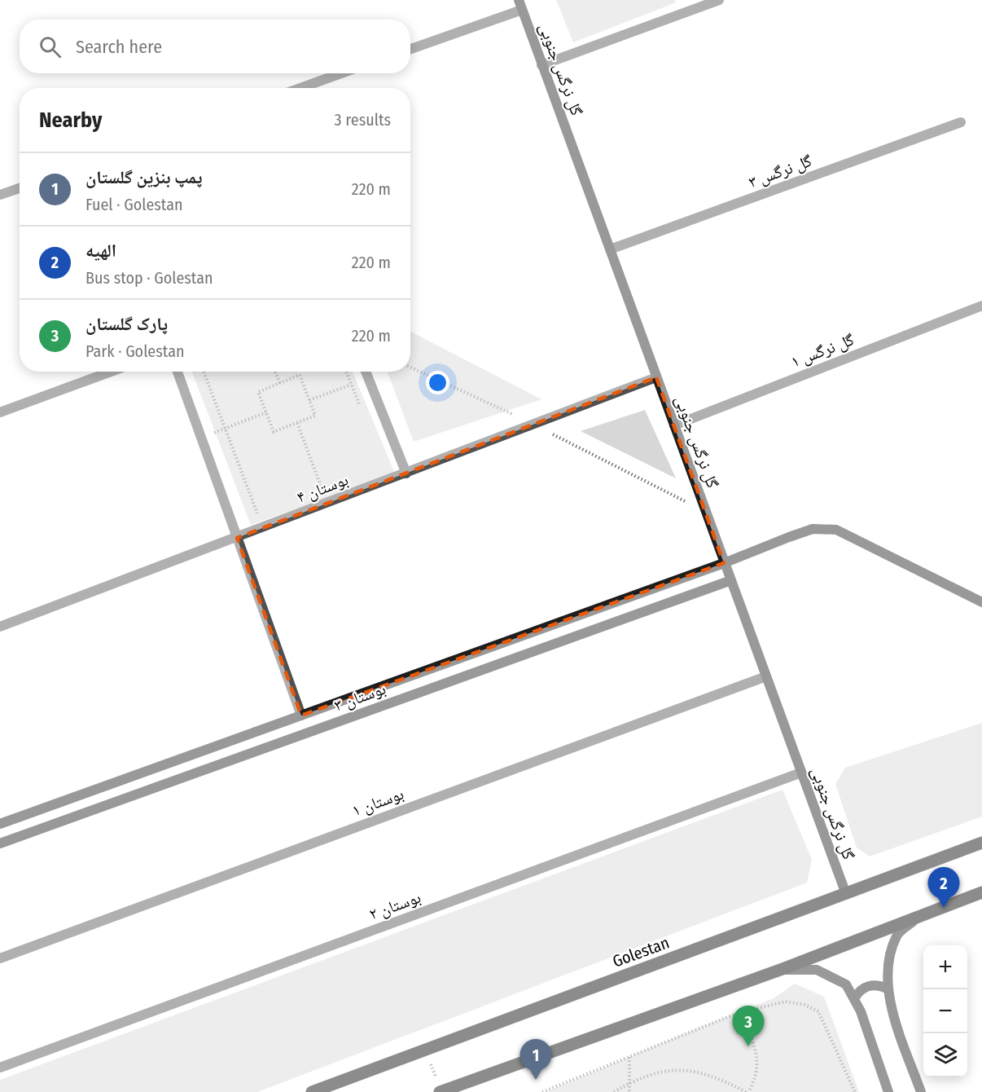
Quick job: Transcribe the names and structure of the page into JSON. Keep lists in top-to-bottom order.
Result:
{
  "streets": {
    "main road": ["Golestan"],
    "street": [
      "گل نرگس جنوبی",
      "گل نرگس ۳",
      "گل نرگس ۱",
      "بوستان ۴",
      "بوستان ۳",
      "بوستان ۱",
      "بوستان ۲"
    ]
  },
  "crossings": [
    ["گل نرگس جنوبی", "گل نرگس ۳"],
    ["گل نرگس جنوبی", "گل نرگس ۱"],
    ["گل نرگس جنوبی", "بوستان ۴"],
    ["گل نرگس جنوبی", "بوستان ۳"],
    ["گل نرگس جنوبی", "بوستان ۱"],
    ["گل نرگس جنوبی", "بوستان ۲"],
    ["گل نرگس جنوبی", "Golestan"]
  ],
  "page": {
    "search": "Search here",
    "heading": ["Nearby", "3 results"],
    "list": [
      {
        "mark": "1",
        "name": "پمپ بنزین گلستان",
        "note": "Fuel · Golestan",
        "value": "220 m"
      },
      {
        "mark": "2",
        "name": "الهیه",
        "note": "Bus stop · Golestan",
        "value": "220 m"
      },
      {
        "mark": "3",
        "name": "پارک گلستان",
        "note": "Park · Golestan",
        "value": "220 m"
      }
    ],
    "pins": ["2", "3", "1"],
    "map_buttons": ["+", "−"]
  }
}
